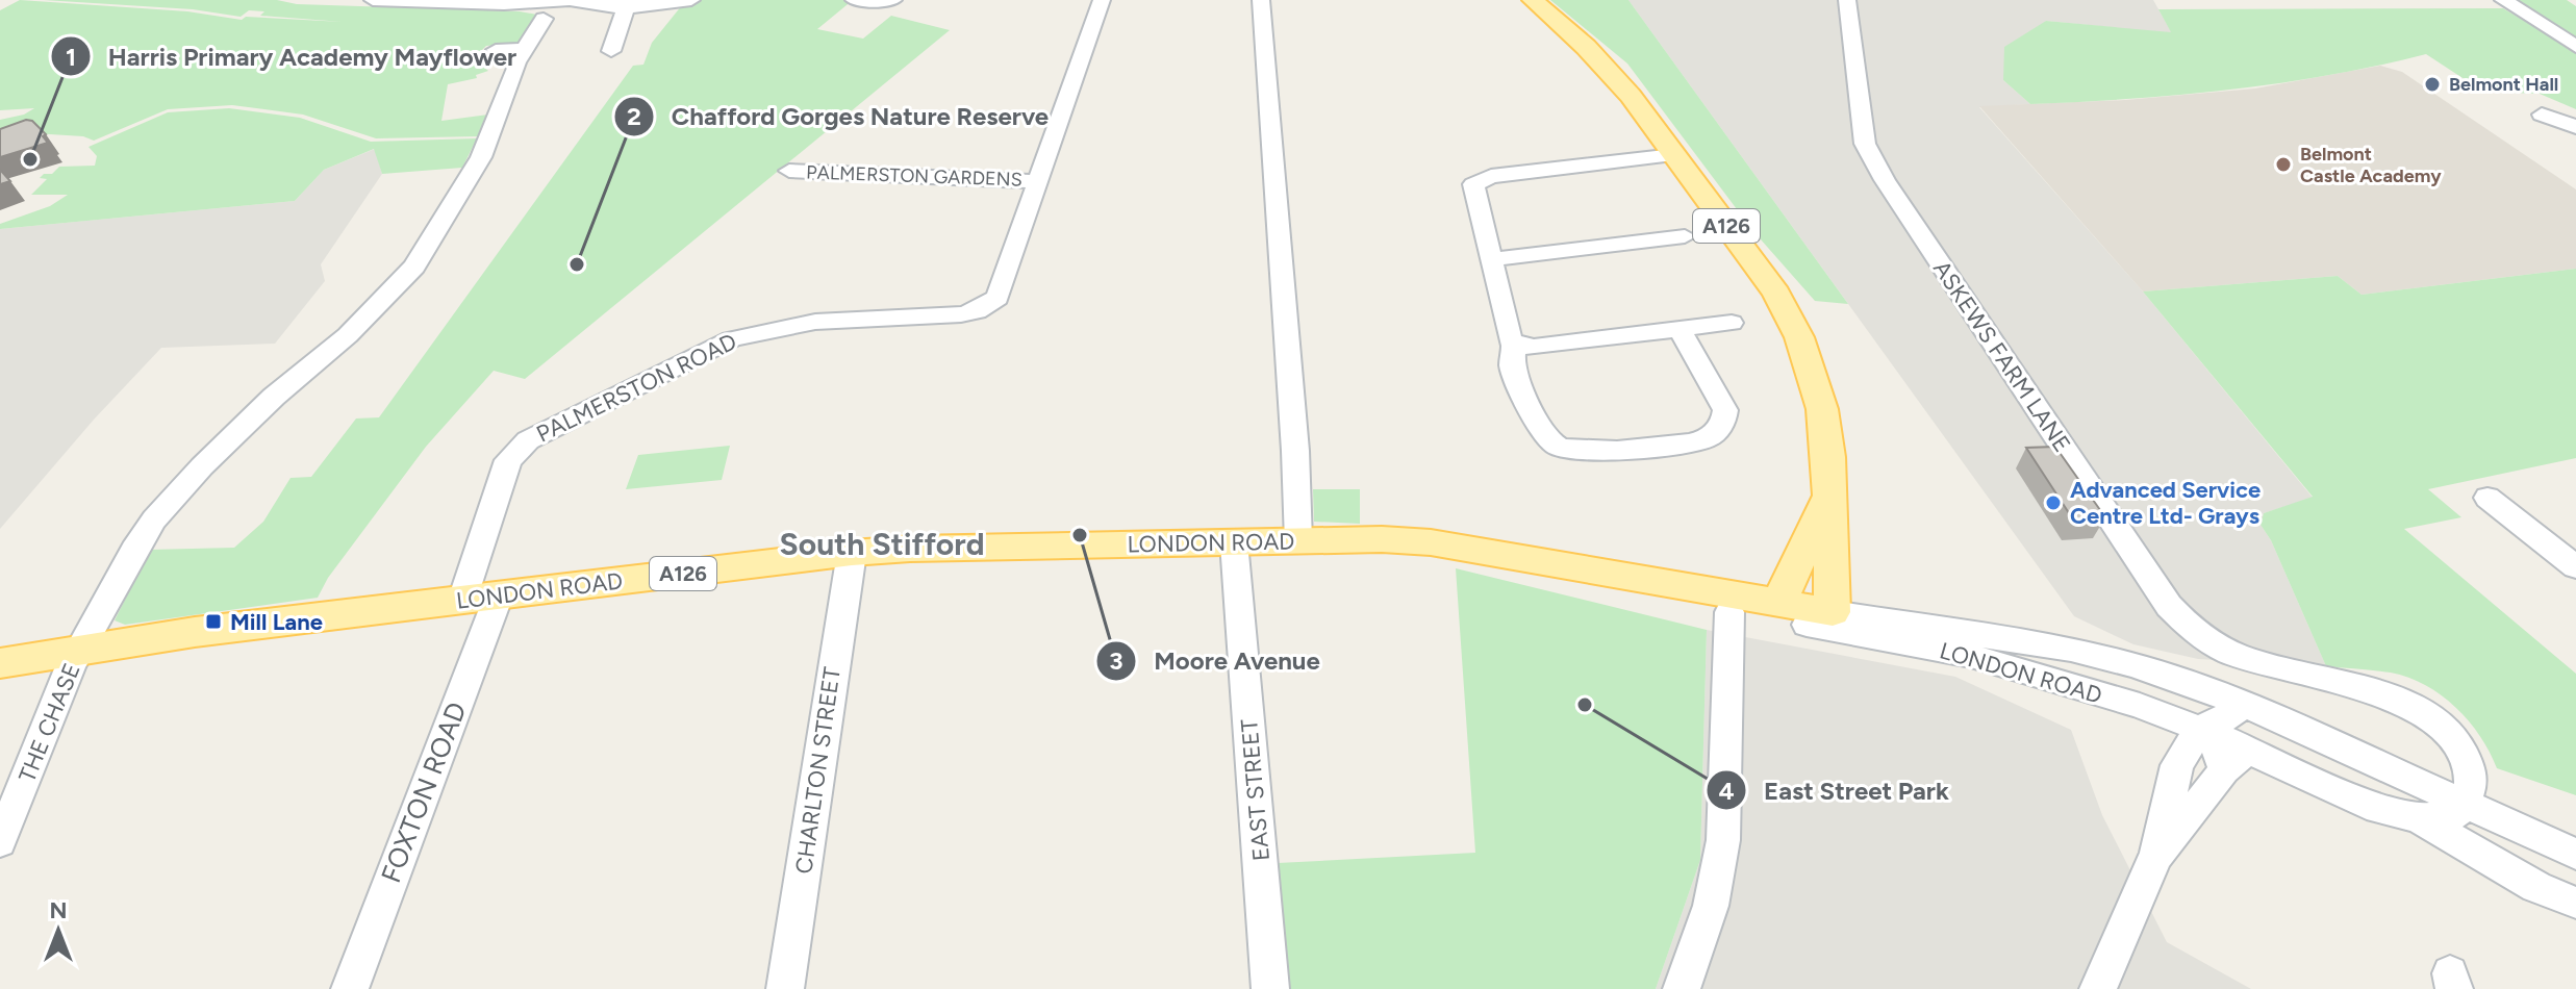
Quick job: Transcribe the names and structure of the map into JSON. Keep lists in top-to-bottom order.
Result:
{
  "streets": {
    "main road": ["A126", "LONDON ROAD"],
    "street": [
      "PALMERSTON GARDENS",
      "ASKEWS FARM LANE",
      "PALMERSTON ROAD",
      "THE CHASE",
      "CHARLTON STREET",
      "EAST STREET",
      "FOXTON ROAD"
    ]
  },
  "crossings": [
    ["PALMERSTON GARDENS", "PALMERSTON ROAD"],
    ["A126", "LONDON ROAD"],
    ["PALMERSTON ROAD", "LONDON ROAD"],
    ["LONDON ROAD", "THE CHASE"],
    ["LONDON ROAD", "CHARLTON STREET"],
    ["LONDON ROAD", "EAST STREET"],
    ["LONDON ROAD", "FOXTON ROAD"]
  ],
  "districts": ["South Stifford"],
  "places": {
    "other": [
      "Belmont Hall",
      "Harris Primary Academy Mayflower",
      "Belmont Castle Academy",
      "Chafford Gorges Nature Reserve",
      "Advanced Service Centre Ltd- Grays",
      "Moore Avenue",
      "East Street Park"
    ],
    "transit": ["Mill Lane"]
  },
  "north": "top"
}
